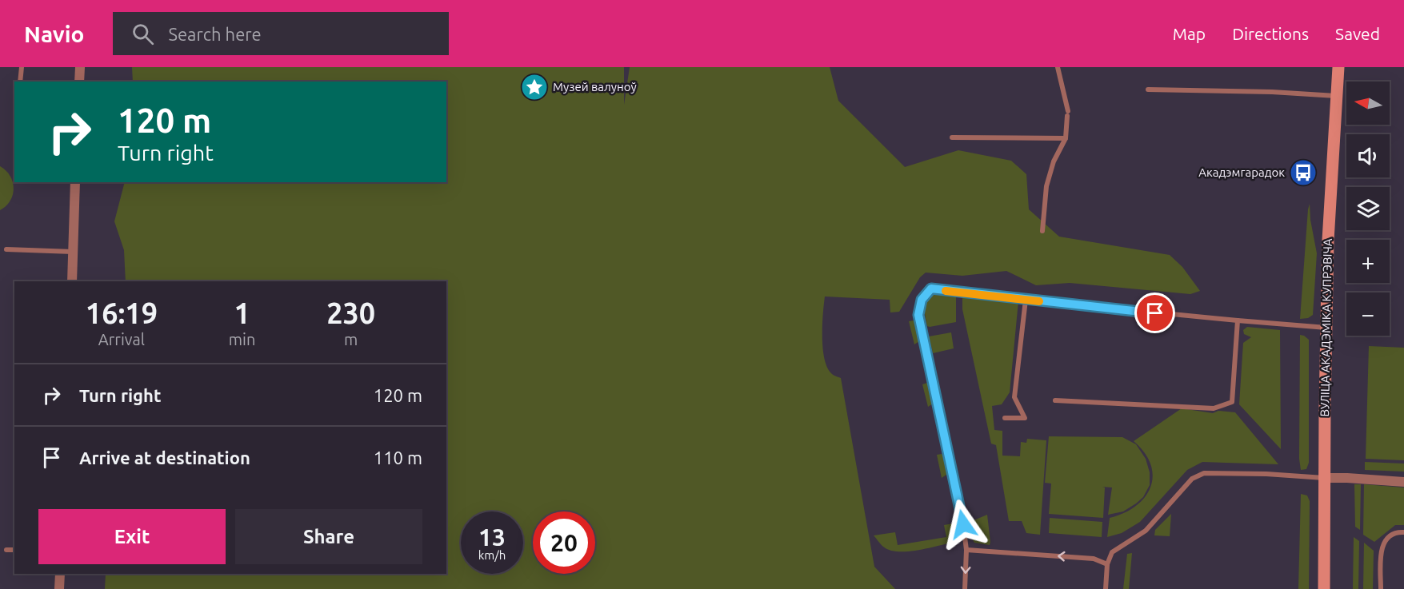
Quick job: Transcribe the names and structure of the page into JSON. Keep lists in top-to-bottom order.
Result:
{
  "streets": {
    "main road": ["ВУЛІЦА АКАДЭМІКА КУПРЭВІЧА"]
  },
  "places": {
    "place": ["Музей валуноў"],
    "bus stop": ["Акадэмгарадок"]
  },
  "north": "left",
  "page": {
    "header": "Navio",
    "search": "Search here",
    "nav": ["Map", "Directions", "Saved"],
    "map_buttons": ["+", "−"],
    "turn": ["120 m", "Turn right"],
    "eta": [
      "16:19",
      "Arrival",
      "1",
      "min",
      "230",
      "m"
    ],
    "list": [
      {
        "name": "Turn right",
        "value": "120 m"
      },
      {
        "name": "Arrive at destination",
        "value": "110 m"
      }
    ],
    "buttons": ["Exit", "Share"],
    "speed": "13 km/h",
    "limit": "20"
  }
}
